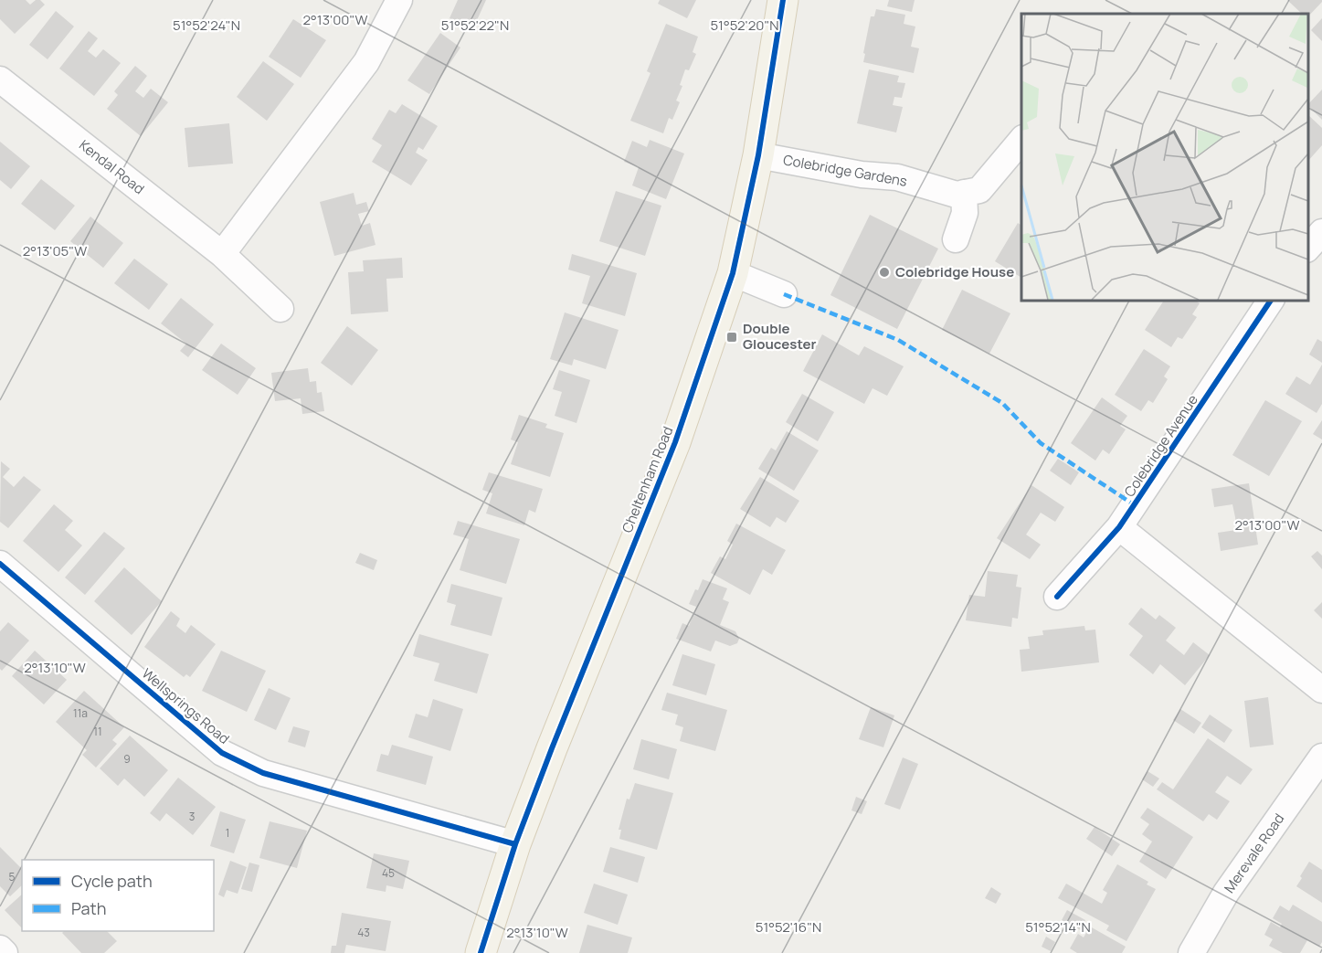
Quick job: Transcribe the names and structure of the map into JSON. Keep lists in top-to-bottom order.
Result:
{
  "streets": {
    "main road": ["Cheltenham Road"],
    "street": [
      "Kendal Road",
      "Colebridge Gardens",
      "Colebridge Avenue",
      "Wellsprings Road",
      "Merevale Road"
    ]
  },
  "crossings": [
    ["Colebridge Gardens", "Cheltenham Road"],
    ["Cheltenham Road", "Wellsprings Road"]
  ],
  "places": {
    "other": ["Colebridge House"],
    "transit": ["Double Gloucester"]
  },
  "house_numbers": [
    "11a",
    "11",
    "9",
    "3",
    "1",
    "45",
    "5",
    "43"
  ],
  "legend": ["Cycle path", "Path"],
  "coordinates": [
    "2°13'00\"W",
    "51°52'24\"N",
    "51°52'22\"N",
    "51°52'20\"N",
    "2°13'05\"W",
    "2°13'10\"W",
    "51°52'16\"N",
    "51°52'14\"N"
  ]
}
